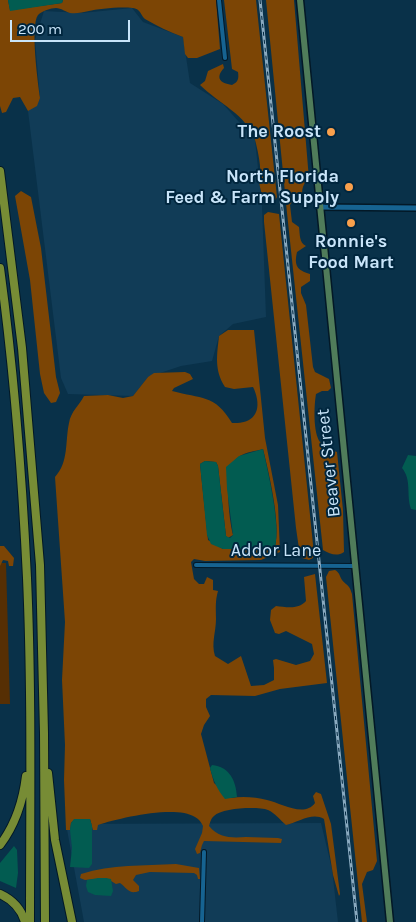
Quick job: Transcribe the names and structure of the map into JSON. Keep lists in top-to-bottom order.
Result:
{
  "streets": {
    "main road": ["Beaver Street"],
    "street": ["Addor Lane"]
  },
  "crossings": [
    ["Beaver Street", "Addor Lane"]
  ],
  "places": ["The Roost", "North Florida Feed & Farm Supply", "Ronnie's Food Mart"],
  "scale_bar": "200 m"
}
